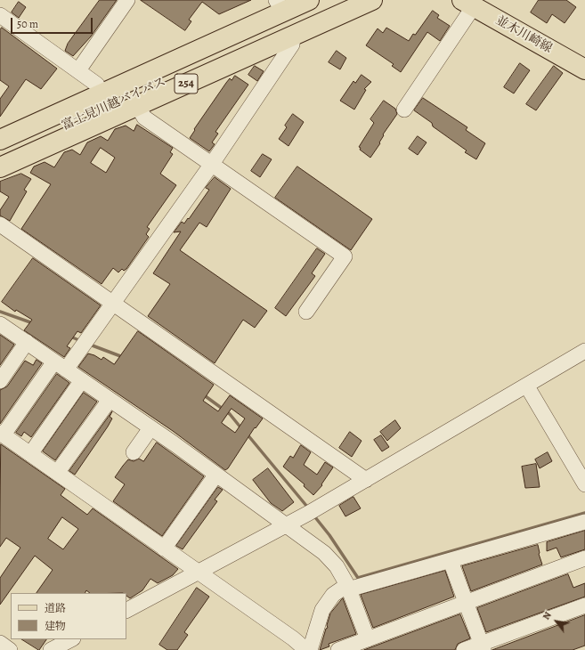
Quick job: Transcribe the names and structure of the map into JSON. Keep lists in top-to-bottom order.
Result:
{
  "streets": {
    "main road": ["並木川崎線", "254", "富士見川越バイパス"]
  },
  "legend": ["道路", "建物"],
  "scale_bar": "50 m",
  "north": "top left"
}
